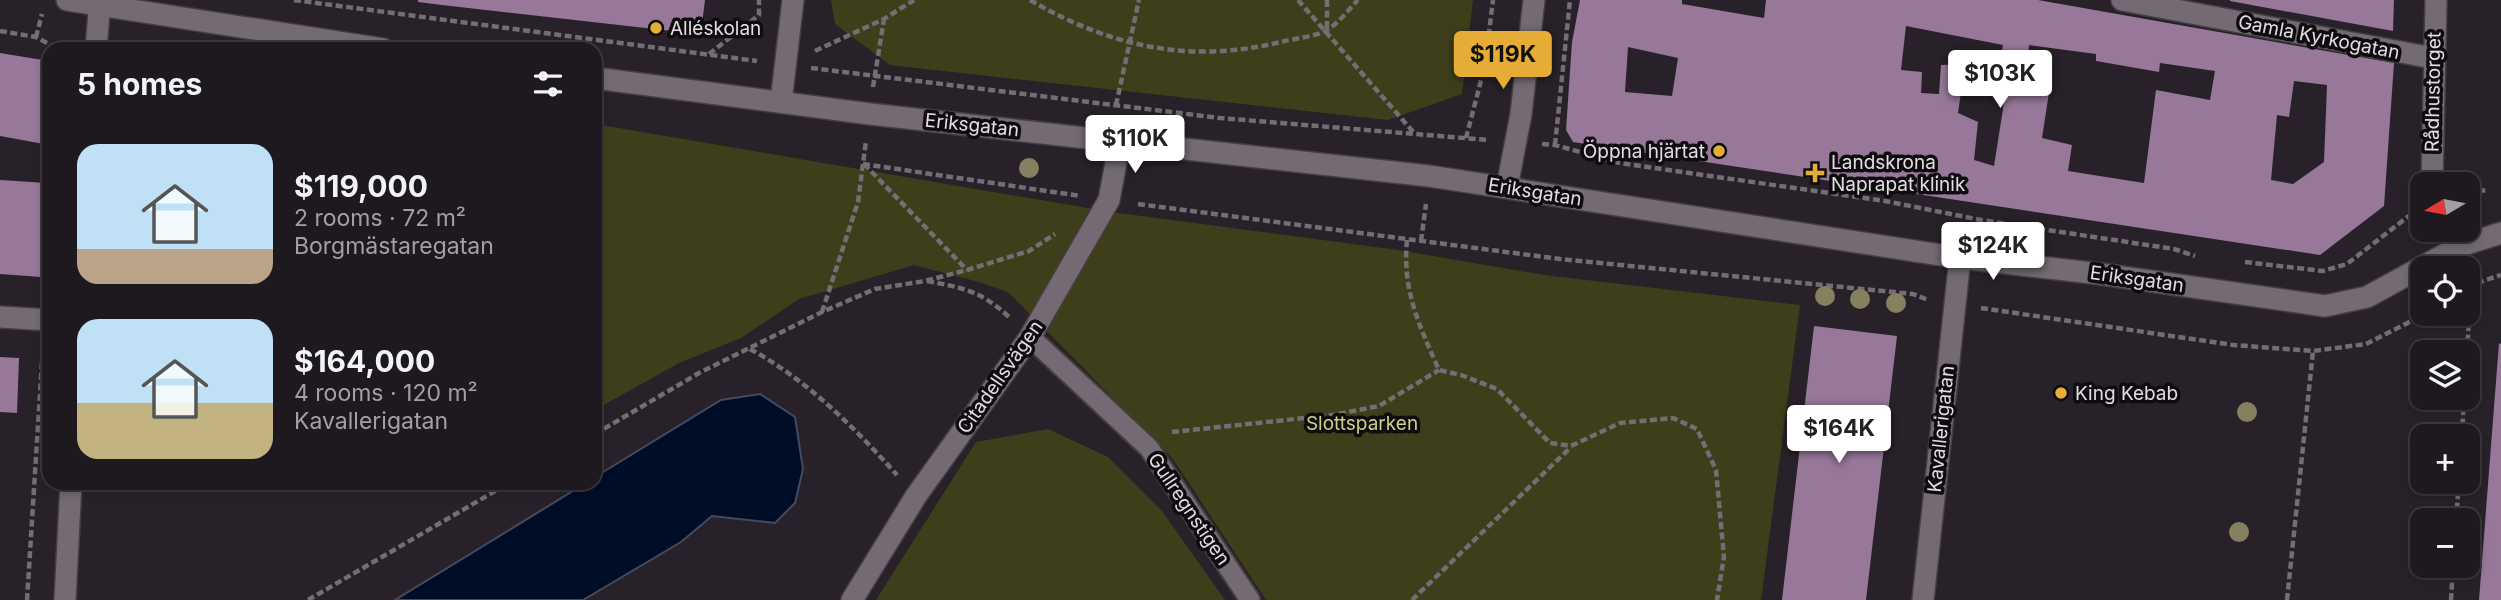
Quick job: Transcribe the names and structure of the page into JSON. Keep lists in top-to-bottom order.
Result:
{
  "streets": {
    "street": [
      "Gamla Kyrkogatan",
      "Rådhustorget",
      "Eriksgatan",
      "Citadellsvägen",
      "Kavallerigatan"
    ],
    "lane": ["Gullregnstigen"]
  },
  "crossings": [
    ["Gamla Kyrkogatan", "Rådhustorget"],
    ["Eriksgatan", "Citadellsvägen"],
    ["Eriksgatan", "Kavallerigatan"],
    ["Citadellsvägen", "Gullregnstigen"]
  ],
  "parks": ["Slottsparken"],
  "places": {
    "other": ["Alléskolan", "Öppna hjärtat", "King Kebab"],
    "health": ["Landskrona Naprapat klinik"]
  },
  "north": "left",
  "page": {
    "price": [
      "$119K",
      "$103K",
      "$110K",
      "$124K",
      "$164K"
    ],
    "heading": "5 homes",
    "list": [
      {
        "name": "$119,000",
        "note": "2 rooms · 72 m² · Borgmästaregatan"
      },
      {
        "name": "$164,000",
        "note": "4 rooms · 120 m² · Kavallerigatan"
      }
    ],
    "map_buttons": ["+", "−"]
  }
}
